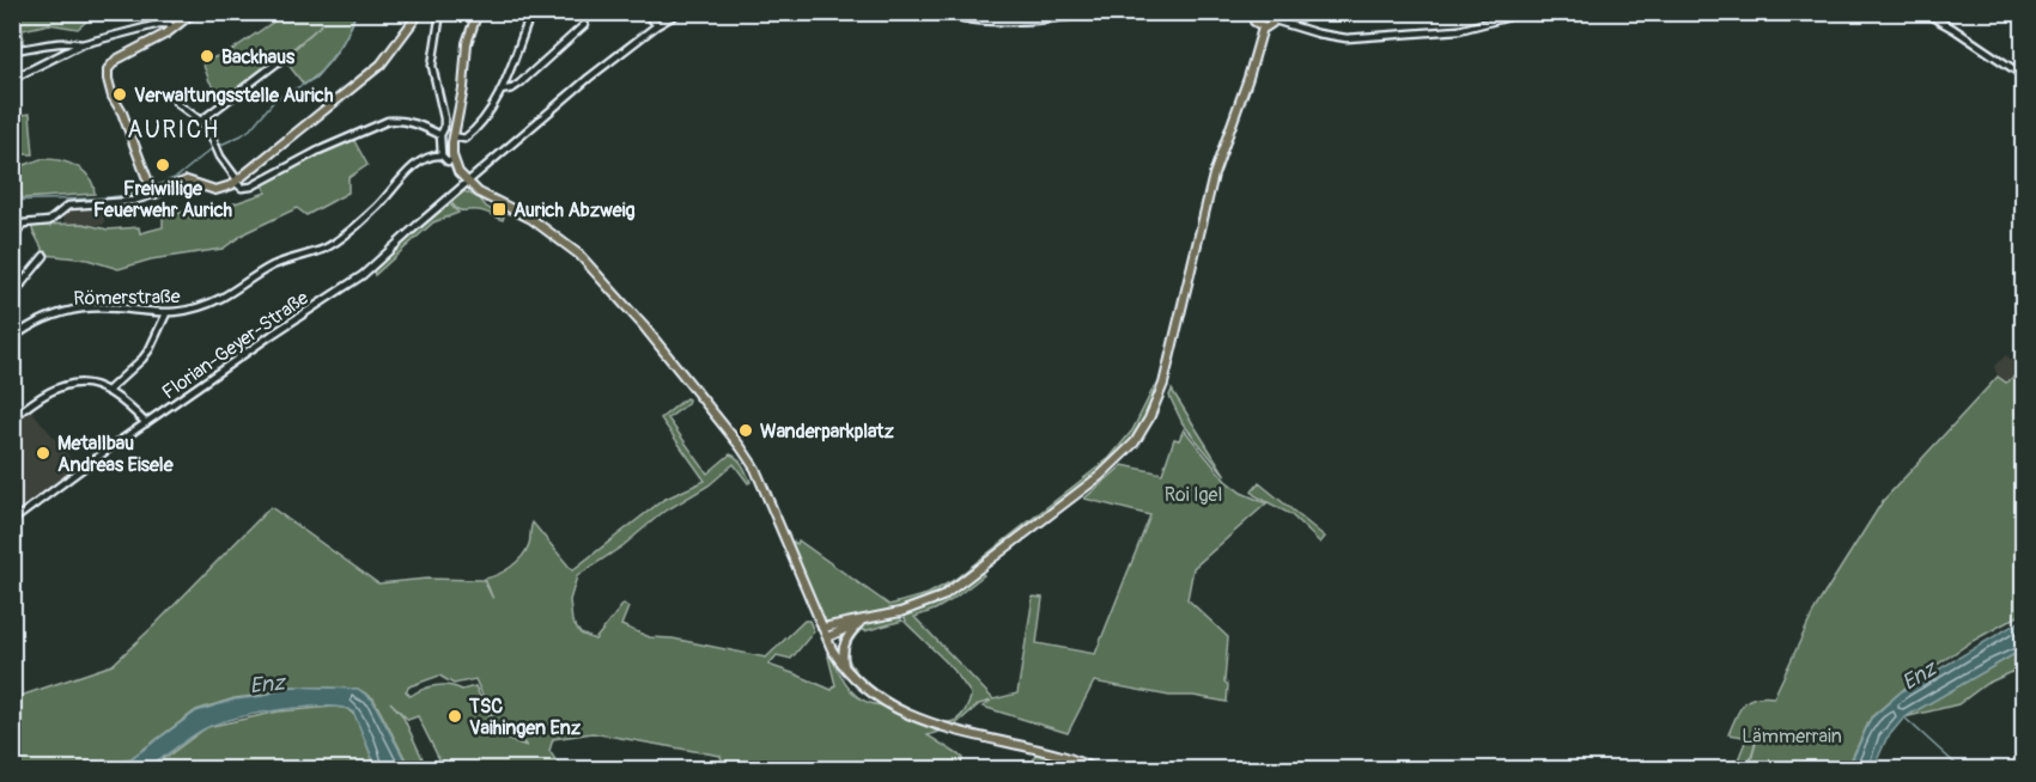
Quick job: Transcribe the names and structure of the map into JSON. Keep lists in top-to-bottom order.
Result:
{
  "streets": {
    "street": ["Römerstraße", "Florian-Geyer-Straße"]
  },
  "districts": ["AURICH"],
  "water": ["Enz"],
  "parks": ["Roi Igel", "Lämmerrain"],
  "places": {
    "other": [
      "Backhaus",
      "Verwaltungsstelle Aurich",
      "Freiwillige Feuerwehr Aurich",
      "Wanderparkplatz",
      "Metallbau Andreas Eisele",
      "TSC Vaihingen Enz"
    ],
    "transit": ["Aurich Abzweig"]
  }
}
